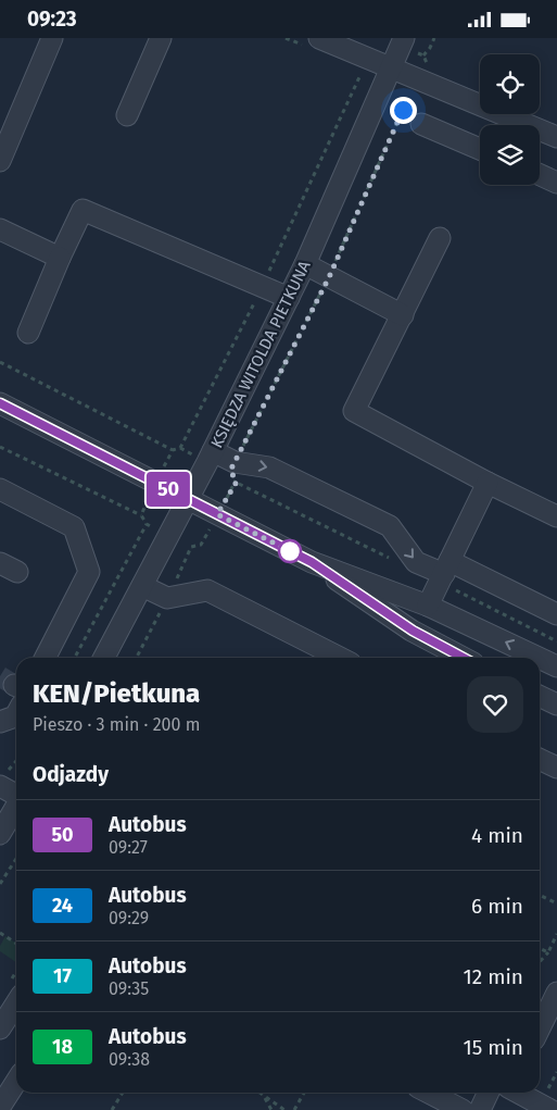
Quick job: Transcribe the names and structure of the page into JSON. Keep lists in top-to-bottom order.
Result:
{
  "streets": {
    "street": ["KSIĘDZA WITOLDA PIETKUNA"]
  },
  "lines": ["bus line 50"],
  "page": {
    "status": "09:23",
    "on_map": "50",
    "heading": [
      ["KEN/Pietkuna", "Pieszo · 3 min · 200 m"],
      "Odjazdy"
    ],
    "list": [
      {
        "mark": "50",
        "name": "Autobus",
        "note": "09:27",
        "value": "4 min"
      },
      {
        "mark": "24",
        "name": "Autobus",
        "note": "09:29",
        "value": "6 min"
      },
      {
        "mark": "17",
        "name": "Autobus",
        "note": "09:35",
        "value": "12 min"
      },
      {
        "mark": "18",
        "name": "Autobus",
        "note": "09:38",
        "value": "15 min"
      }
    ]
  }
}
